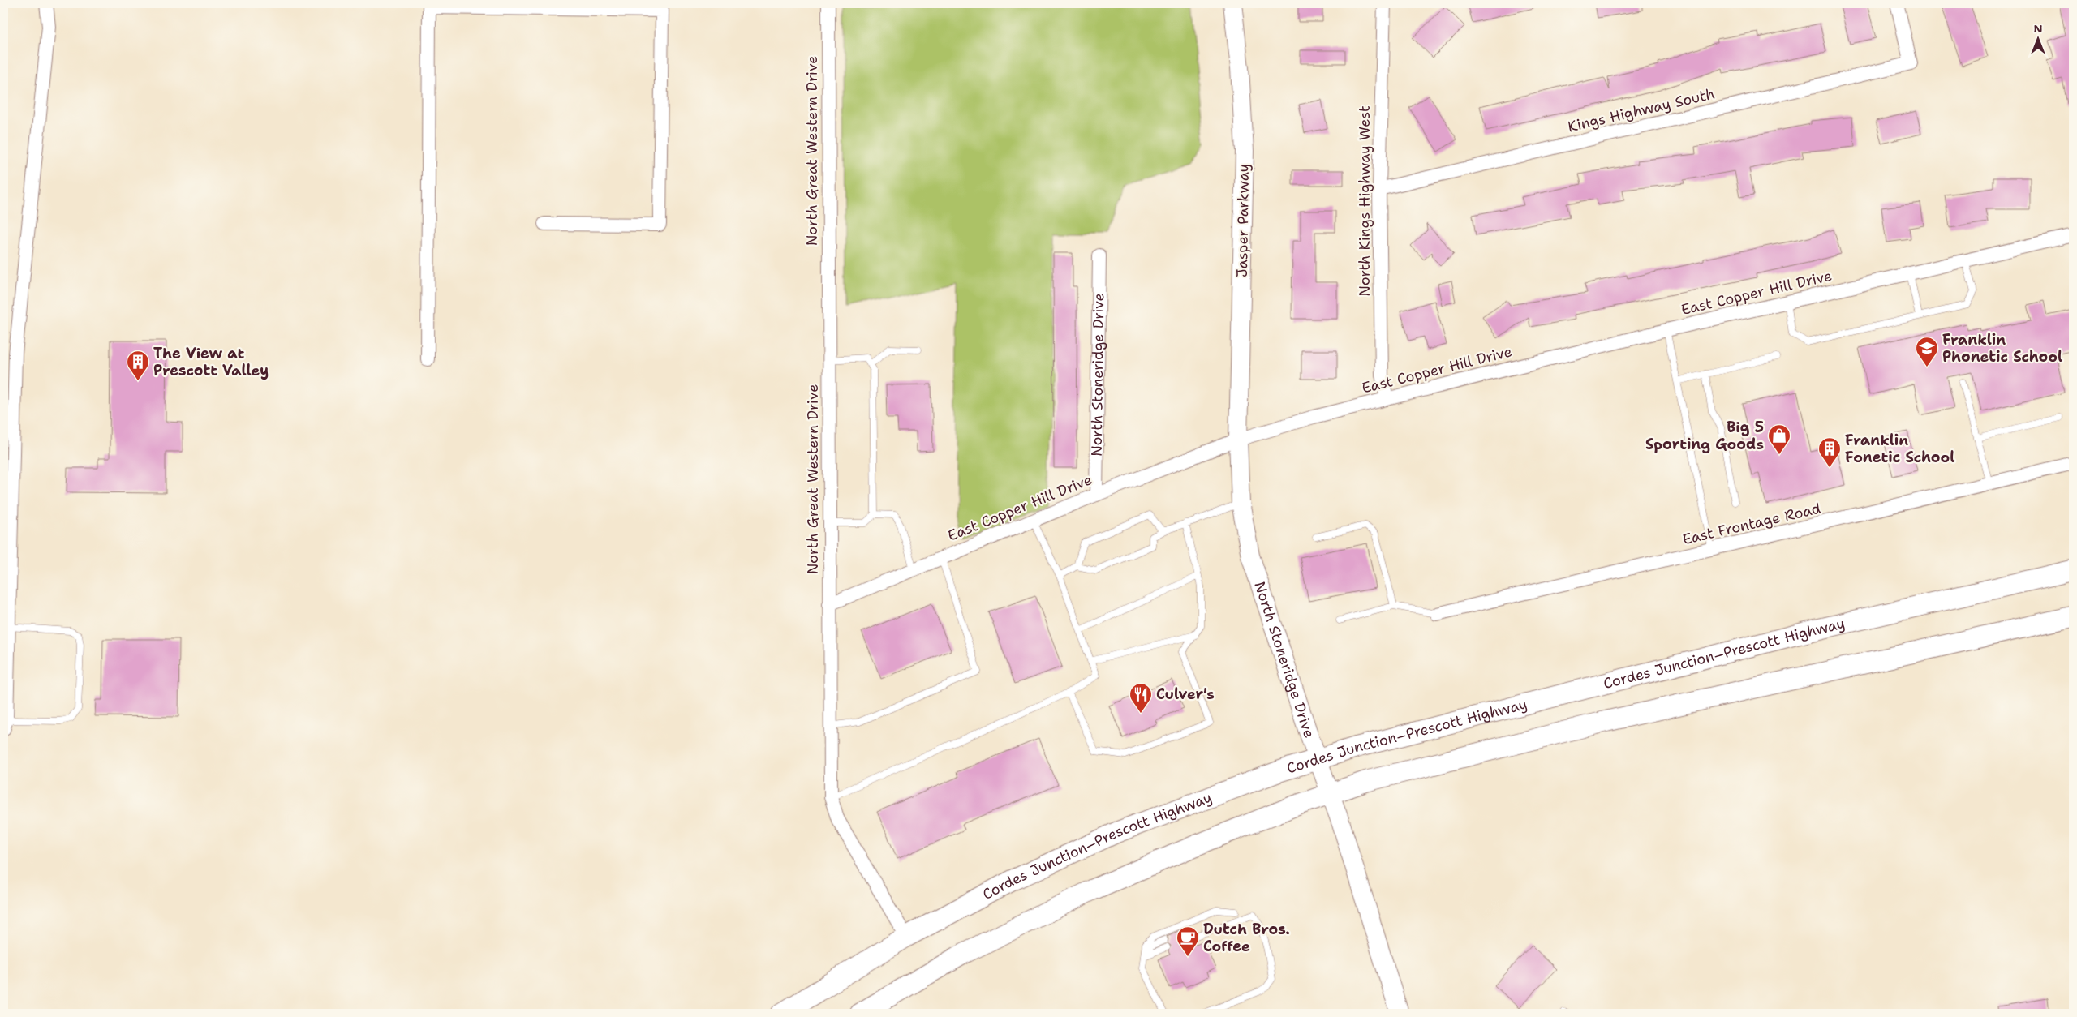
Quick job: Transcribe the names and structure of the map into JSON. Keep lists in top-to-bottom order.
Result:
{
  "streets": {
    "main road": ["Jasper Parkway", "North Stoneridge Drive", "Cordes Junction–Prescott Highway"],
    "street": [
      "Kings Highway South",
      "North Great Western Drive",
      "North Kings Highway West",
      "East Copper Hill Drive",
      "East Frontage Road"
    ]
  },
  "crossings": [
    ["Kings Highway South", "North Kings Highway West"],
    ["North Great Western Drive", "East Copper Hill Drive"],
    ["North Great Western Drive", "Cordes Junction–Prescott Highway"],
    ["North Kings Highway West", "East Copper Hill Drive"],
    ["Jasper Parkway", "East Copper Hill Drive"],
    ["Jasper Parkway", "North Stoneridge Drive"],
    ["East Copper Hill Drive", "North Stoneridge Drive"],
    ["North Stoneridge Drive", "Cordes Junction–Prescott Highway"]
  ],
  "places": {
    "school or university": ["Franklin Phonetic School"],
    "building": ["The View at Prescott Valley", "Franklin Fonetic School"],
    "shop": ["Big 5 Sporting Goods"],
    "restaurant": ["Culver's"],
    "cafe": ["Dutch Bros. Coffee"]
  },
  "north": "top"
}
